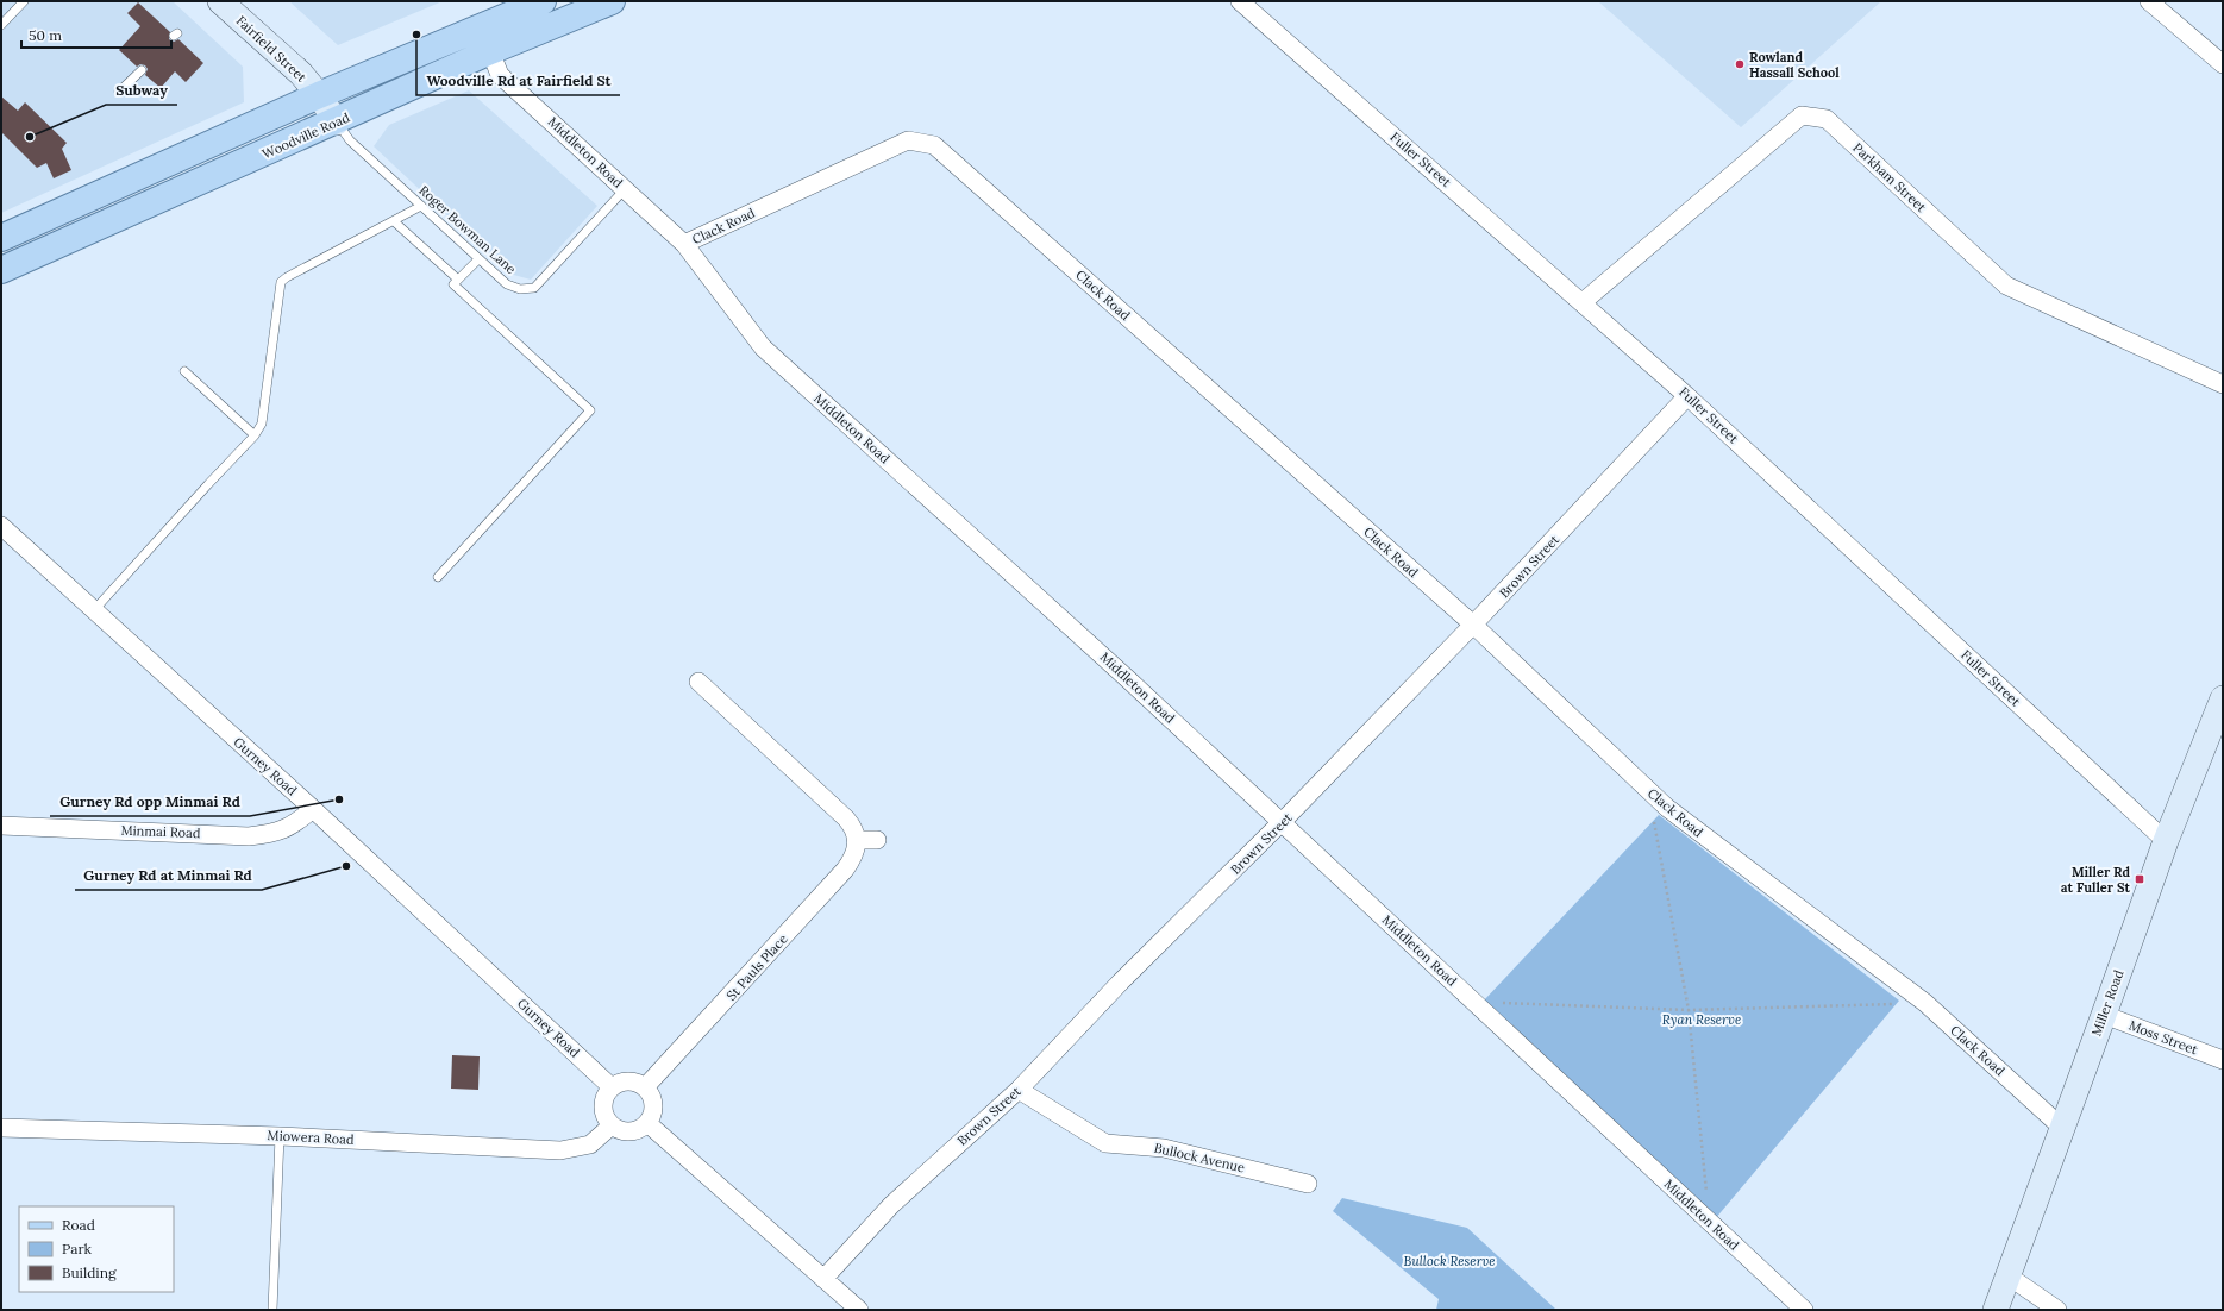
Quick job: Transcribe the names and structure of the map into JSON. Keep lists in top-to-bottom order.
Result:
{
  "streets": {
    "main road": ["Woodville Road"],
    "street": [
      "Fairfield Street",
      "Middleton Road",
      "Fuller Street",
      "Parkham Street",
      "Clack Road",
      "Brown Street",
      "Gurney Road",
      "Minmai Road",
      "St Pauls Place",
      "Miller Road",
      "Moss Street",
      "Miowera Road",
      "Bullock Avenue"
    ],
    "lane": ["Roger Bowman Lane"]
  },
  "crossings": [
    ["Fairfield Street", "Woodville Road"],
    ["Fairfield Street", "Roger Bowman Lane"],
    ["Woodville Road", "Middleton Road"],
    ["Woodville Road", "Roger Bowman Lane"],
    ["Middleton Road", "Clack Road"],
    ["Middleton Road", "Roger Bowman Lane"],
    ["Middleton Road", "Brown Street"],
    ["Fuller Street", "Parkham Street"],
    ["Fuller Street", "Brown Street"],
    ["Fuller Street", "Miller Road"],
    ["Clack Road", "Brown Street"],
    ["Clack Road", "Miller Road"],
    ["Brown Street", "Bullock Avenue"],
    ["Gurney Road", "Minmai Road"],
    ["Gurney Road", "St Pauls Place"],
    ["Gurney Road", "Miowera Road"],
    ["St Pauls Place", "Miowera Road"],
    ["Miller Road", "Moss Street"]
  ],
  "parks": ["Ryan Reserve", "Bullock Reserve"],
  "places": {
    "other": [
      "Woodville Rd at Fairfield St",
      "Rowland Hassall School",
      "Subway",
      "Gurney Rd opp Minmai Rd",
      "Gurney Rd at Minmai Rd"
    ],
    "transit": ["Miller Rd at Fuller St"]
  },
  "legend": ["Road", "Park", "Building"],
  "scale_bar": "50 m"
}
